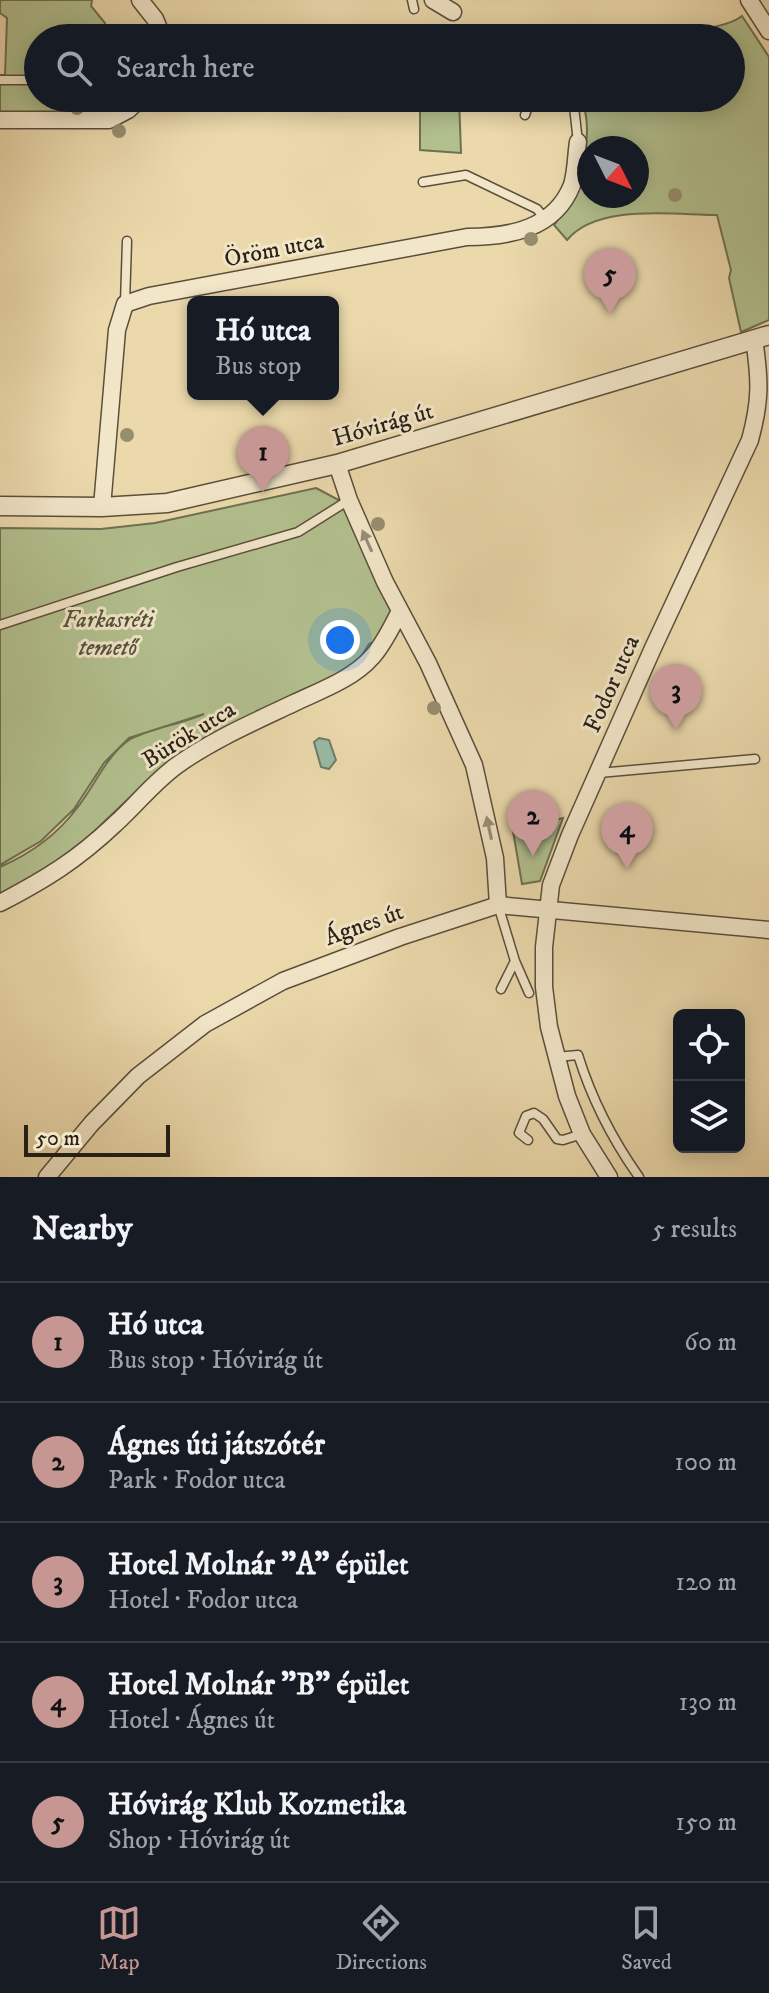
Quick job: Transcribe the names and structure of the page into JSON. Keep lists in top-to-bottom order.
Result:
{
  "streets": {
    "street": [
      "Öröm utca",
      "Hóvirág út",
      "Fodor utca",
      "Bürök utca",
      "Ágnes út"
    ]
  },
  "crossings": [
    ["Hóvirág út", "Fodor utca"],
    ["Fodor utca", "Ágnes út"]
  ],
  "parks": ["Farkasréti temető"],
  "scale_bar": "50 m",
  "north": "bottom right",
  "page": {
    "search": "Search here",
    "pins": [
      "5",
      "1",
      "3",
      "2",
      "4"
    ],
    "popup": ["Hó utca", "Bus stop"],
    "scale": "50 m",
    "heading": ["Nearby", "5 results"],
    "list": [
      {
        "mark": "1",
        "name": "Hó utca",
        "note": "Bus stop · Hóvirág út",
        "value": "60 m"
      },
      {
        "mark": "2",
        "name": "Ágnes úti játszótér",
        "note": "Park · Fodor utca",
        "value": "100 m"
      },
      {
        "mark": "3",
        "name": "Hotel Molnár \"A\" épület",
        "note": "Hotel · Fodor utca",
        "value": "120 m"
      },
      {
        "mark": "4",
        "name": "Hotel Molnár \"B\" épület",
        "note": "Hotel · Ágnes út",
        "value": "130 m"
      },
      {
        "mark": "5",
        "name": "Hóvirág Klub Kozmetika",
        "note": "Shop · Hóvirág út",
        "value": "150 m"
      }
    ],
    "nav": ["Map", "Directions", "Saved"]
  }
}
